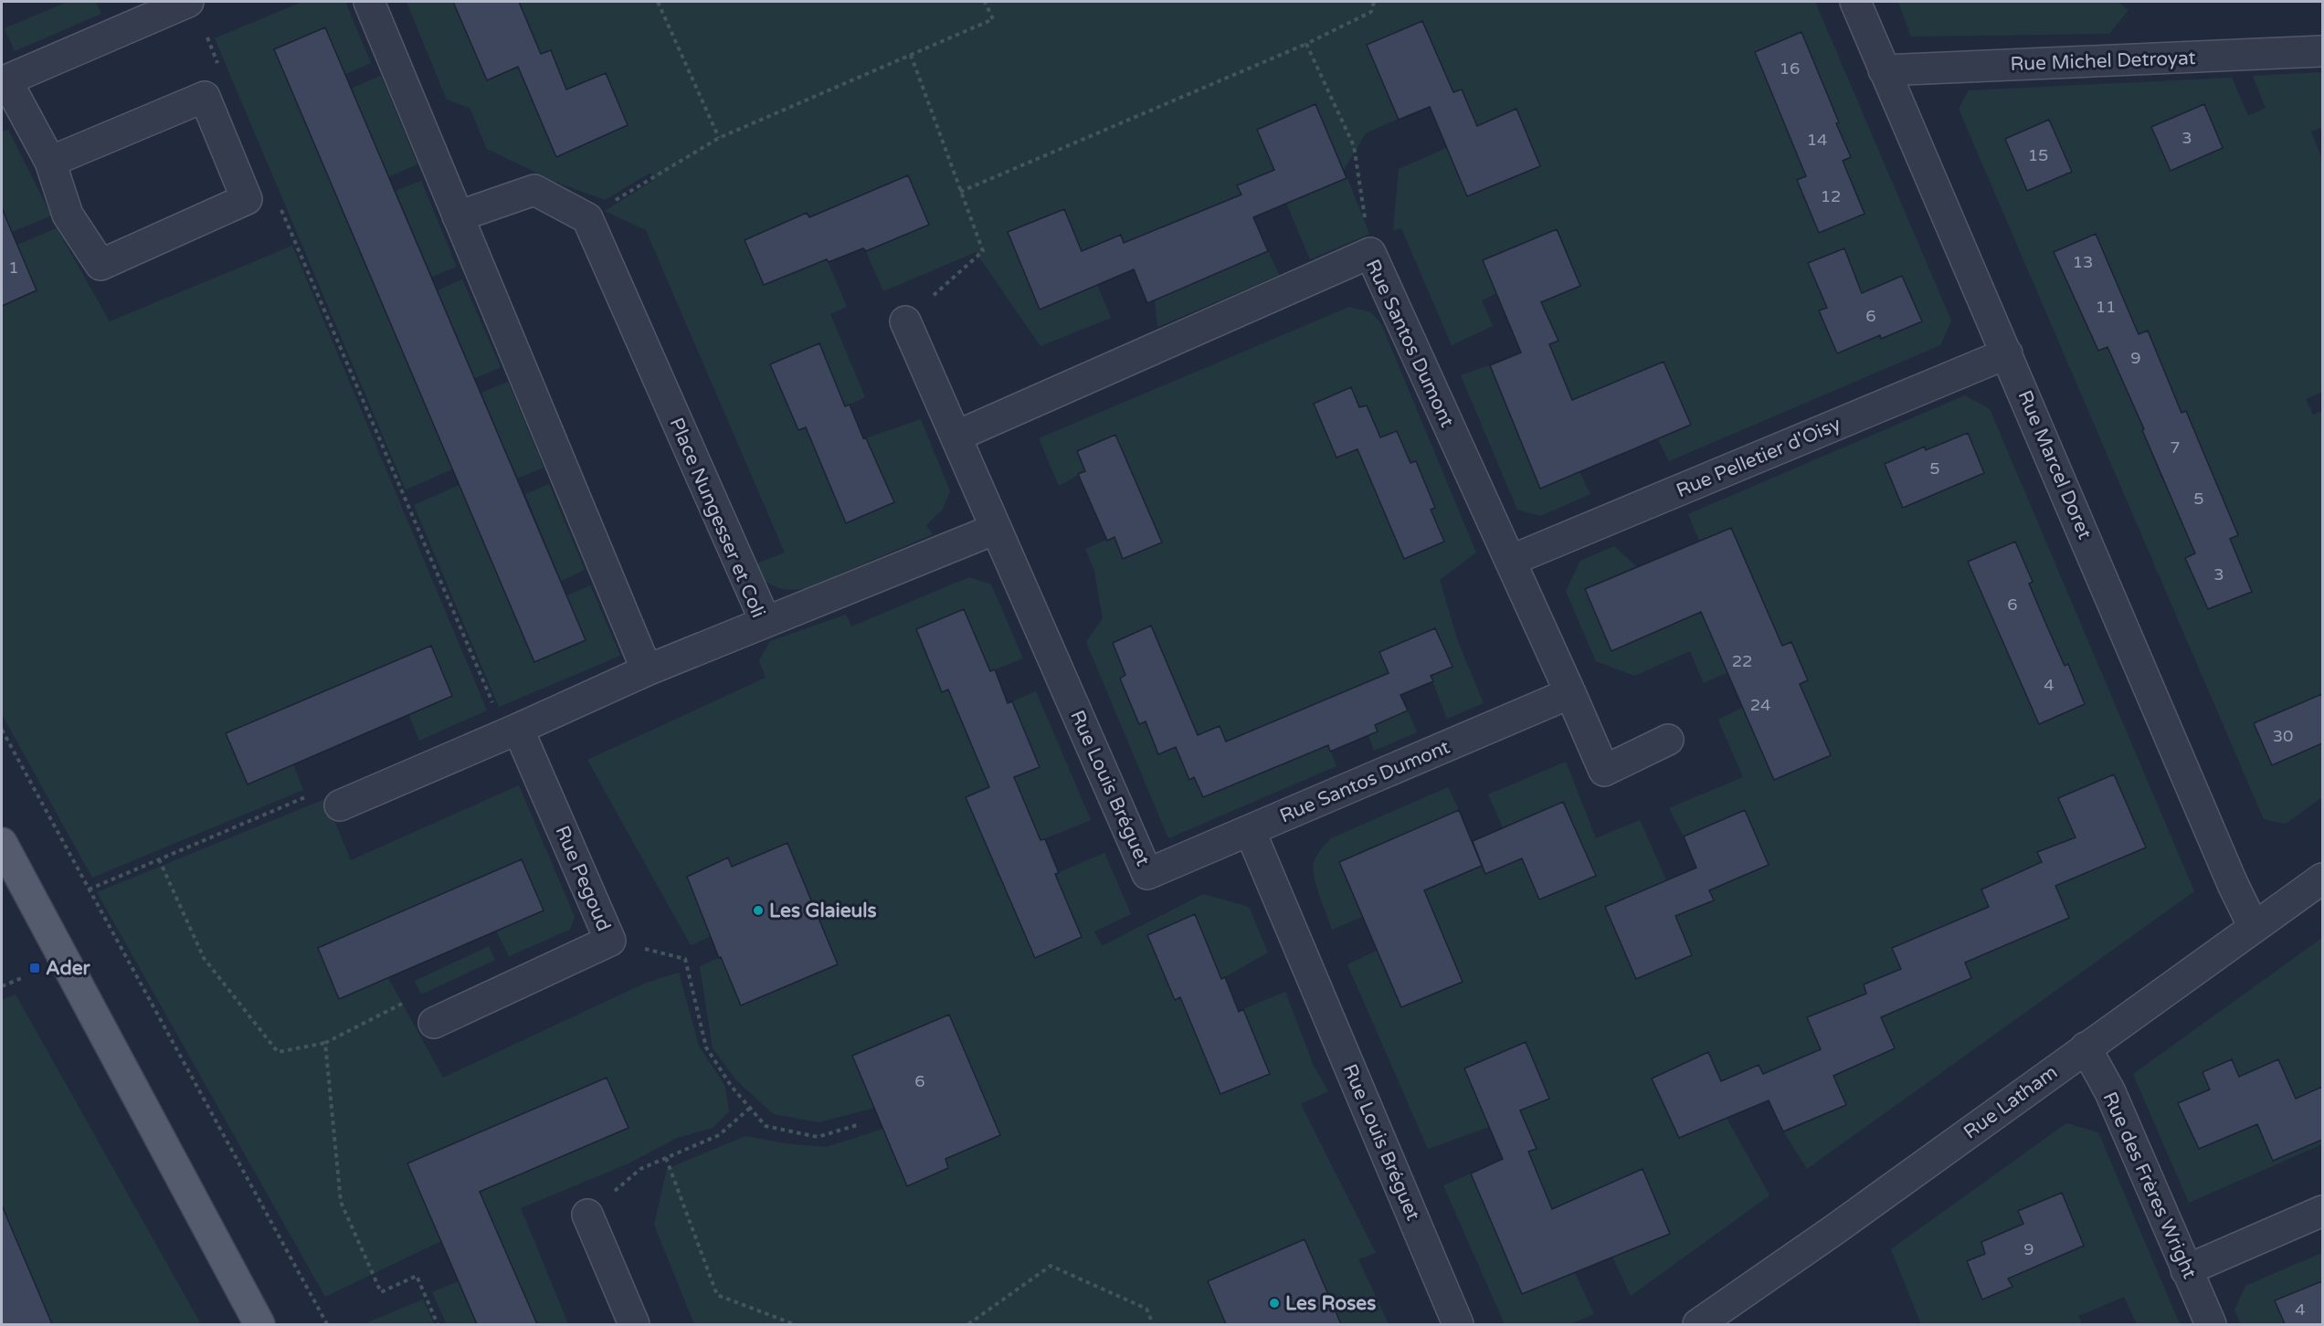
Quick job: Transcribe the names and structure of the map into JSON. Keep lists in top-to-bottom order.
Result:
{
  "streets": {
    "street": [
      "Rue Michel Detroyat",
      "Rue Santos Dumont",
      "Rue Pelletier d'Oisy",
      "Rue Marcel Doret",
      "Place Nungesser et Coli",
      "Rue Louis Bréguet",
      "Rue Pegoud",
      "Rue Latham",
      "Rue des Frères Wright"
    ]
  },
  "crossings": [
    ["Rue Michel Detroyat", "Rue Marcel Doret"],
    ["Rue Santos Dumont", "Rue Pelletier d'Oisy"],
    ["Rue Santos Dumont", "Rue Louis Bréguet"],
    ["Rue Pelletier d'Oisy", "Rue Marcel Doret"],
    ["Rue Marcel Doret", "Rue Latham"],
    ["Rue Latham", "Rue des Frères Wright"]
  ],
  "places": {
    "other": ["Les Glaieuls", "Les Roses"],
    "transit": ["Ader"]
  },
  "house_numbers": [
    "16",
    "3",
    "14",
    "15",
    "12",
    "13",
    "1",
    "11",
    "6",
    "9",
    "7",
    "5",
    "5",
    "3",
    "6",
    "22",
    "4",
    "24",
    "30",
    "6",
    "9",
    "4"
  ]
}
